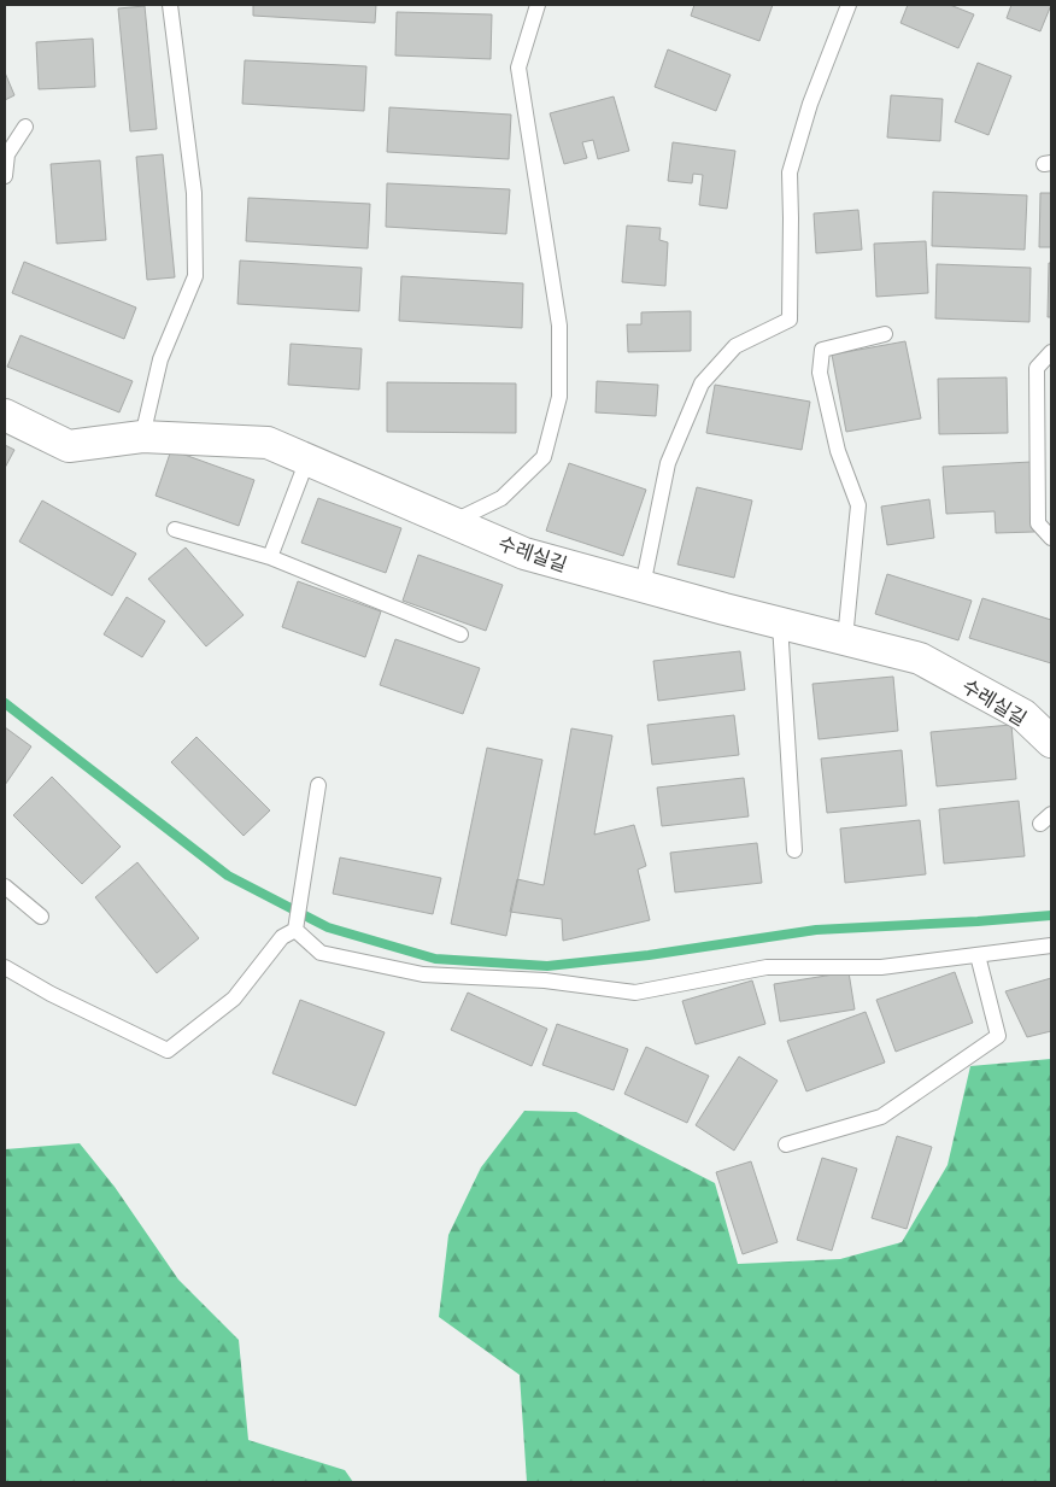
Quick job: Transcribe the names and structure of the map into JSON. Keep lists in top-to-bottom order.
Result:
{
  "streets": {
    "street": ["수레실길"]
  }
}
